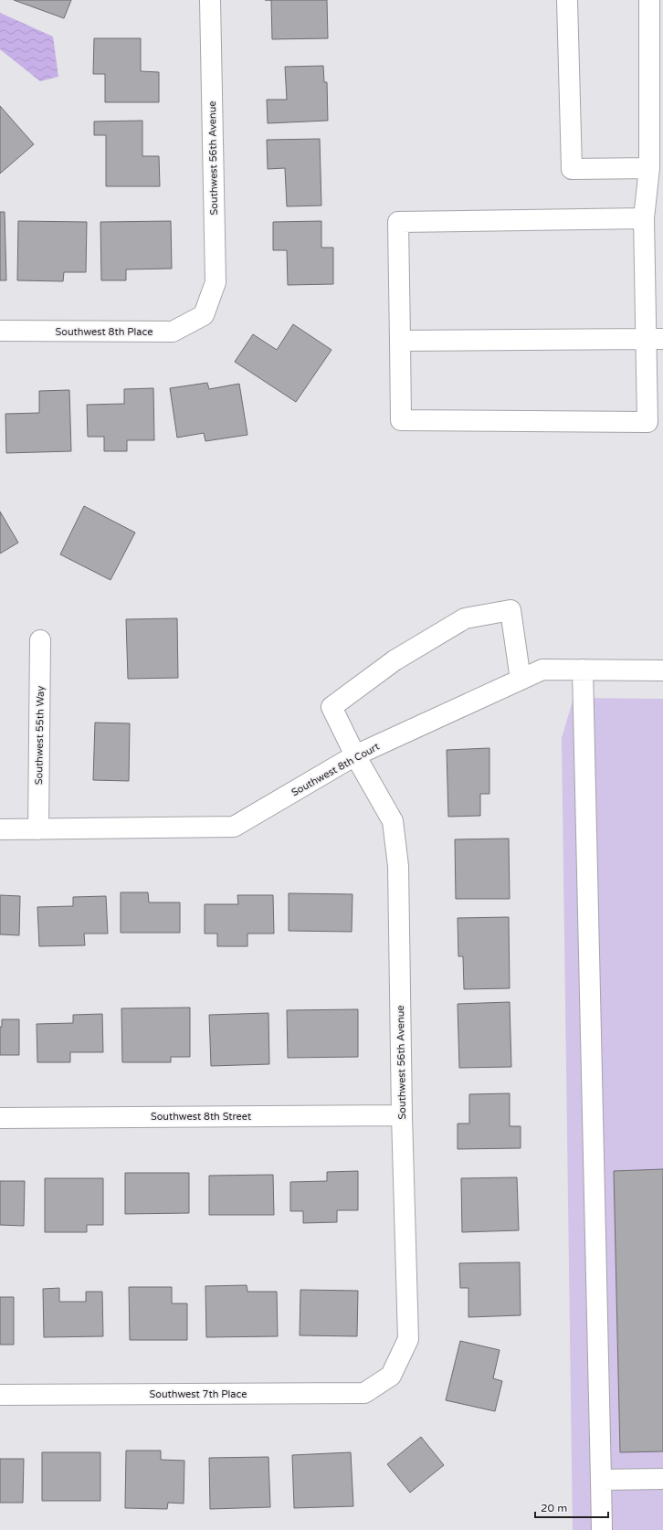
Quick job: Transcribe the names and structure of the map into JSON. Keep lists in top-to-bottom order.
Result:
{
  "streets": {
    "street": [
      "Southwest 56th Avenue",
      "Southwest 8th Place",
      "Southwest 55th Way",
      "Southwest 8th Court",
      "Southwest 8th Street",
      "Southwest 7th Place"
    ]
  },
  "crossings": [
    ["Southwest 56th Avenue", "Southwest 8th Place"],
    ["Southwest 56th Avenue", "Southwest 8th Court"],
    ["Southwest 56th Avenue", "Southwest 8th Street"],
    ["Southwest 56th Avenue", "Southwest 7th Place"],
    ["Southwest 55th Way", "Southwest 8th Court"]
  ],
  "scale_bar": "20 m"
}
